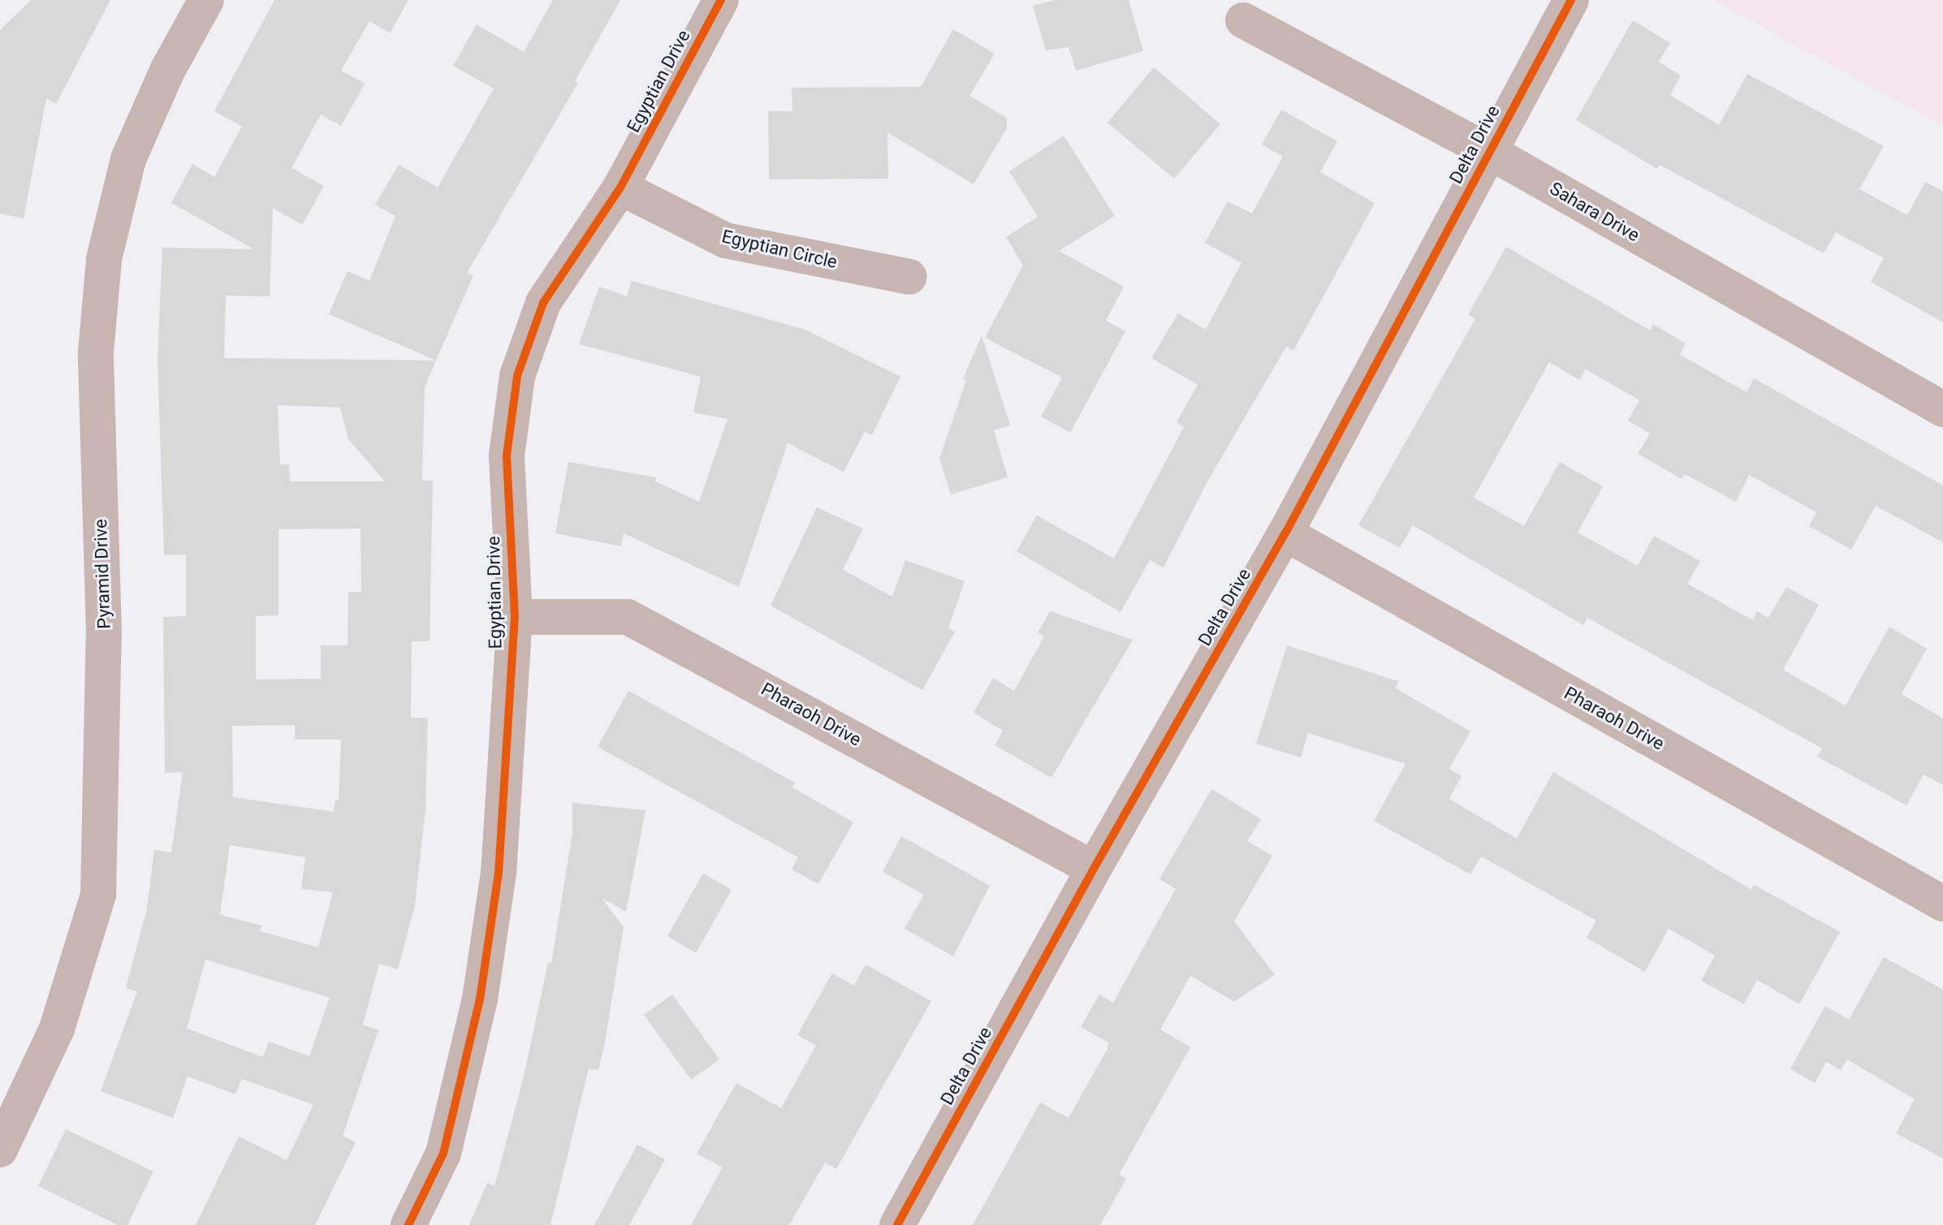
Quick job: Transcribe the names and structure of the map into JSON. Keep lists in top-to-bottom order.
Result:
{
  "streets": {
    "street": [
      "Egyptian Drive",
      "Delta Drive",
      "Sahara Drive",
      "Egyptian Circle",
      "Pyramid Drive",
      "Pharaoh Drive"
    ]
  },
  "crossings": [
    ["Egyptian Drive", "Egyptian Circle"],
    ["Egyptian Drive", "Pharaoh Drive"],
    ["Delta Drive", "Sahara Drive"],
    ["Delta Drive", "Pharaoh Drive"]
  ]
}
